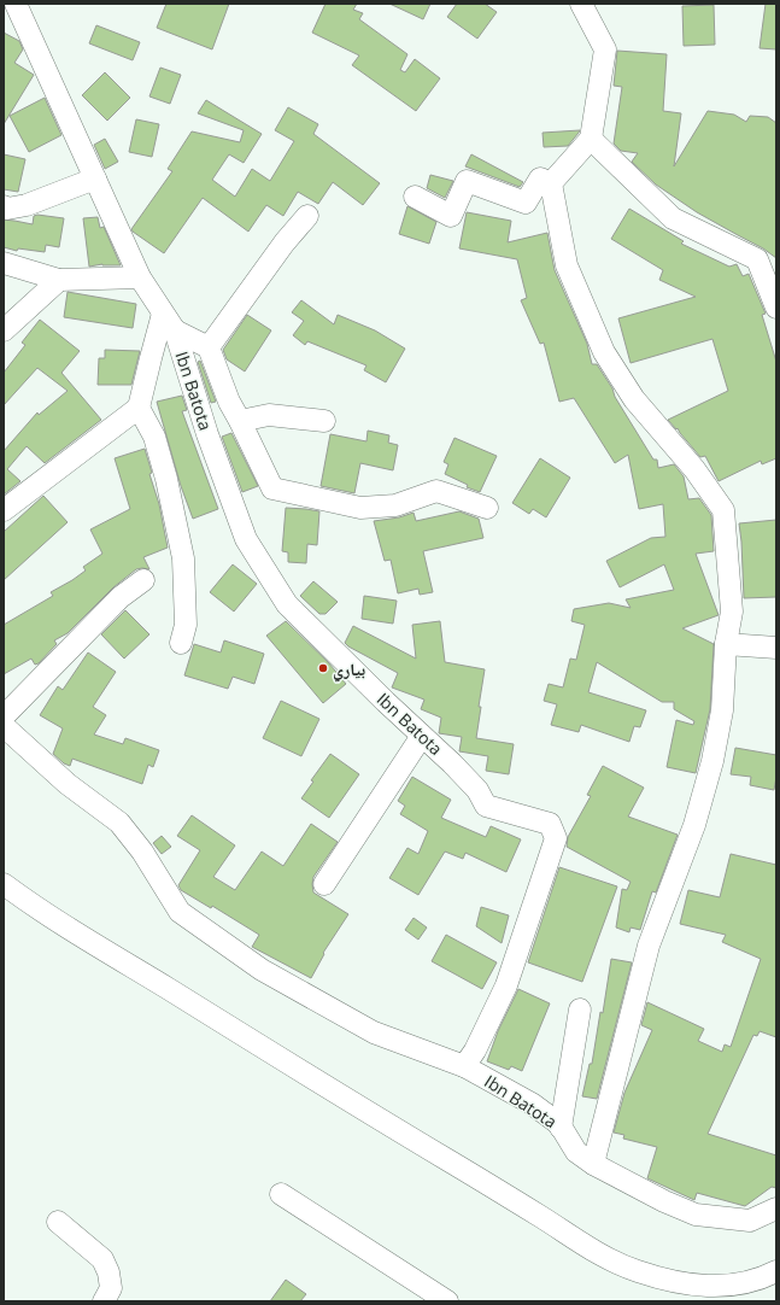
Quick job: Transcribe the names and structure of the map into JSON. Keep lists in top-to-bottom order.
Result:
{
  "streets": {
    "street": ["Ibn Batota"]
  },
  "places": ["بياري"]
}
